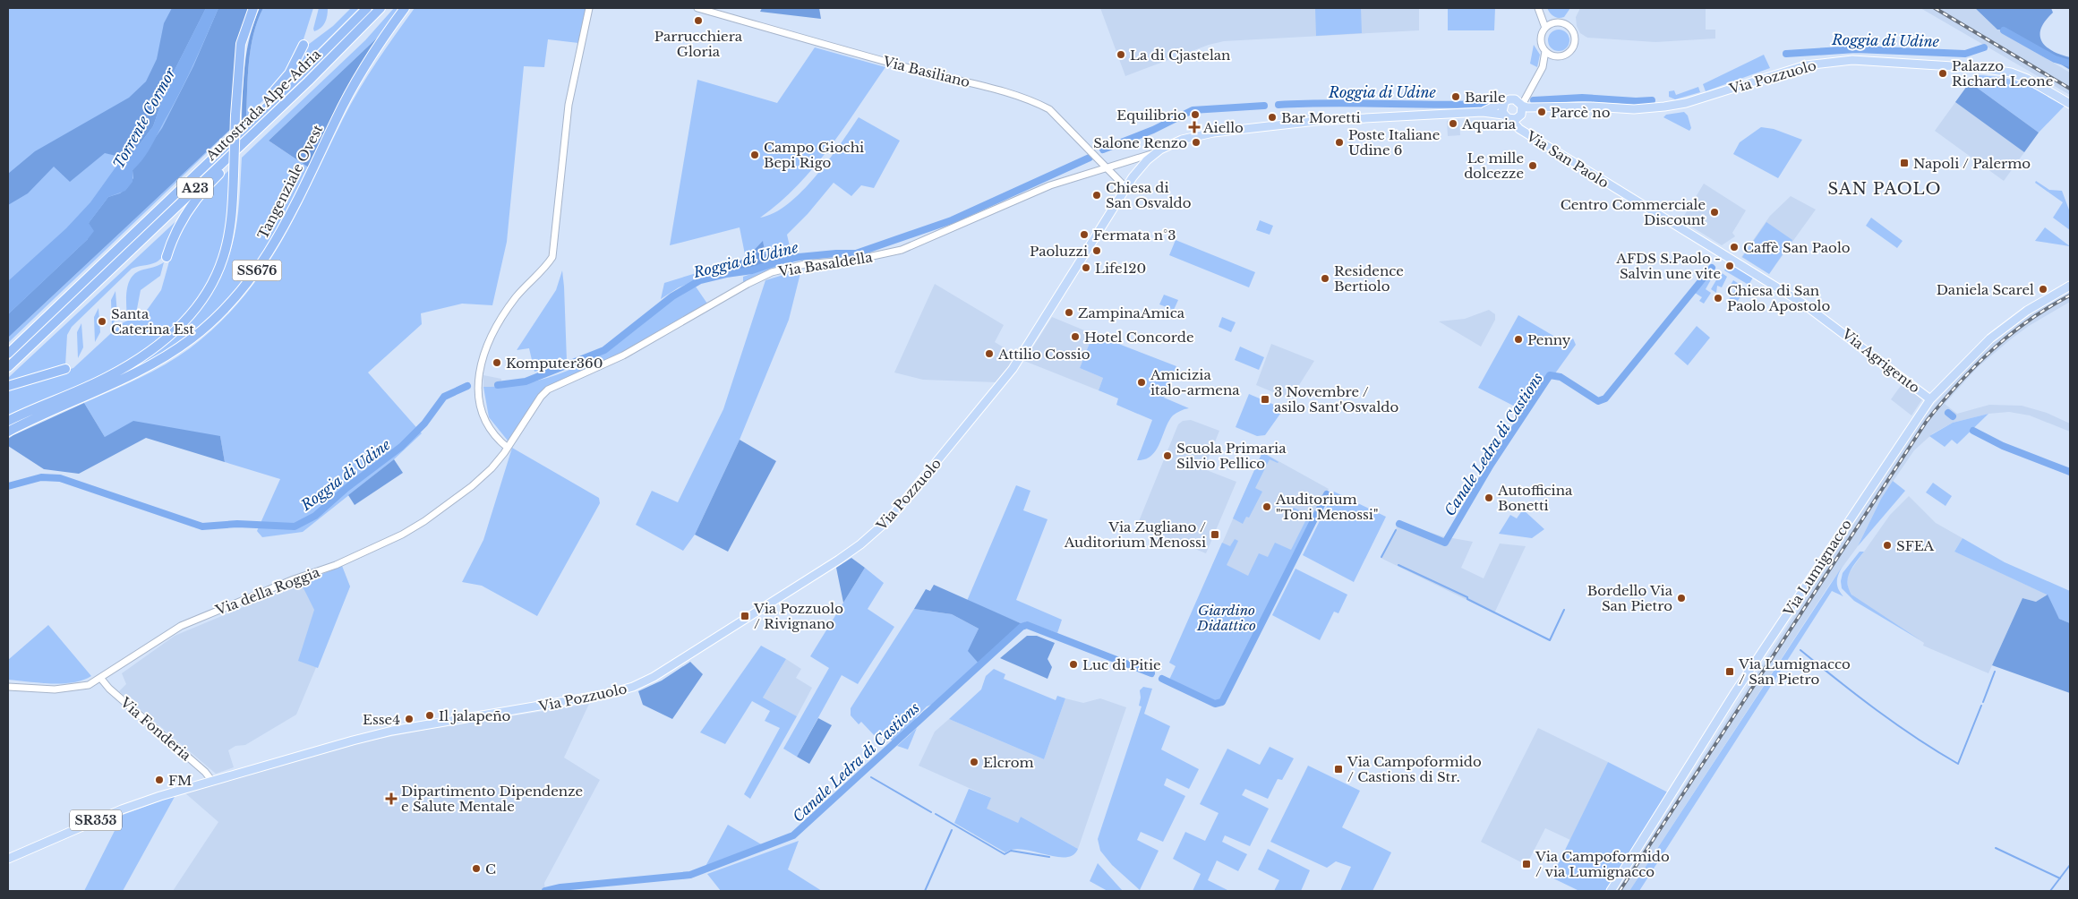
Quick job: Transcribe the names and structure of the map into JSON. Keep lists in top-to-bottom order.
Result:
{
  "streets": {
    "highway": [
      "Autostrada Alpe-Adria",
      "Tangenziale Ovest",
      "A23",
      "SS676"
    ],
    "main road": [
      "Via Pozzuolo",
      "Via San Paolo",
      "Via Agrigento",
      "Via Lumignacco",
      "SR353"
    ],
    "street": [
      "Via Basiliano",
      "Via Basaldella",
      "Via della Roggia",
      "Via Fonderia"
    ]
  },
  "crossings": [
    ["Via Basiliano", "Via Pozzuolo"],
    ["Via Basiliano", "Via Basaldella"],
    ["Via Pozzuolo", "Via San Paolo"],
    ["Via Pozzuolo", "Via Basaldella"],
    ["Via Pozzuolo", "Via Fonderia"],
    ["Via San Paolo", "Via Agrigento"],
    ["Via Basaldella", "Via della Roggia"],
    ["Via Agrigento", "Via Lumignacco"],
    ["Via della Roggia", "Via Fonderia"]
  ],
  "districts": ["SAN PAOLO"],
  "water": ["Roggia di Udine", "Torrente Cormor", "Canale Ledra di Castions"],
  "parks": ["Giardino Didattico"],
  "places": {
    "other": [
      "Parrucchiera Gloria",
      "La di Cjastelan",
      "Palazzo Richard Leone",
      "Barile",
      "Parcè no",
      "Equilibrio",
      "Bar Moretti",
      "Aquaria",
      "Salone Renzo",
      "Poste Italiane Udine 6",
      "Campo Giochi Bepi Rigo",
      "Le mille dolcezze",
      "Chiesa di San Osvaldo",
      "Centro Commerciale Discount",
      "Fermata n°3",
      "Caffè San Paolo",
      "Paoluzzi",
      "AFDS S.Paolo - Salvin une vite",
      "Life120",
      "Residence Bertiolo",
      "Daniela Scarel",
      "Chiesa di San Paolo Apostolo",
      "ZampinaAmica",
      "Santa Caterina Est",
      "Hotel Concorde",
      "Penny",
      "Attilio Cossio",
      "Komputer360",
      "Amicizia italo-armena",
      "Scuola Primaria Silvio Pellico",
      "Autofficina Bonetti",
      "Auditorium \"Toni Menossi\"",
      "SFEA",
      "Bordello Via San Pietro",
      "Luc di Pitie",
      "Il jalapeño",
      "Esse4",
      "Elcrom",
      "FM",
      "C"
    ],
    "health": ["Aiello", "Dipartimento Dipendenze e Salute Mentale"],
    "transit": [
      "Napoli / Palermo",
      "3 Novembre / asilo Sant'Osvaldo",
      "Via Zugliano / Auditorium Menossi",
      "Via Pozzuolo / Rivignano",
      "Via Lumignacco / San Pietro",
      "Via Campoformido / Castions di Str.",
      "Via Campoformido / via Lumignacco"
    ]
  }
}
